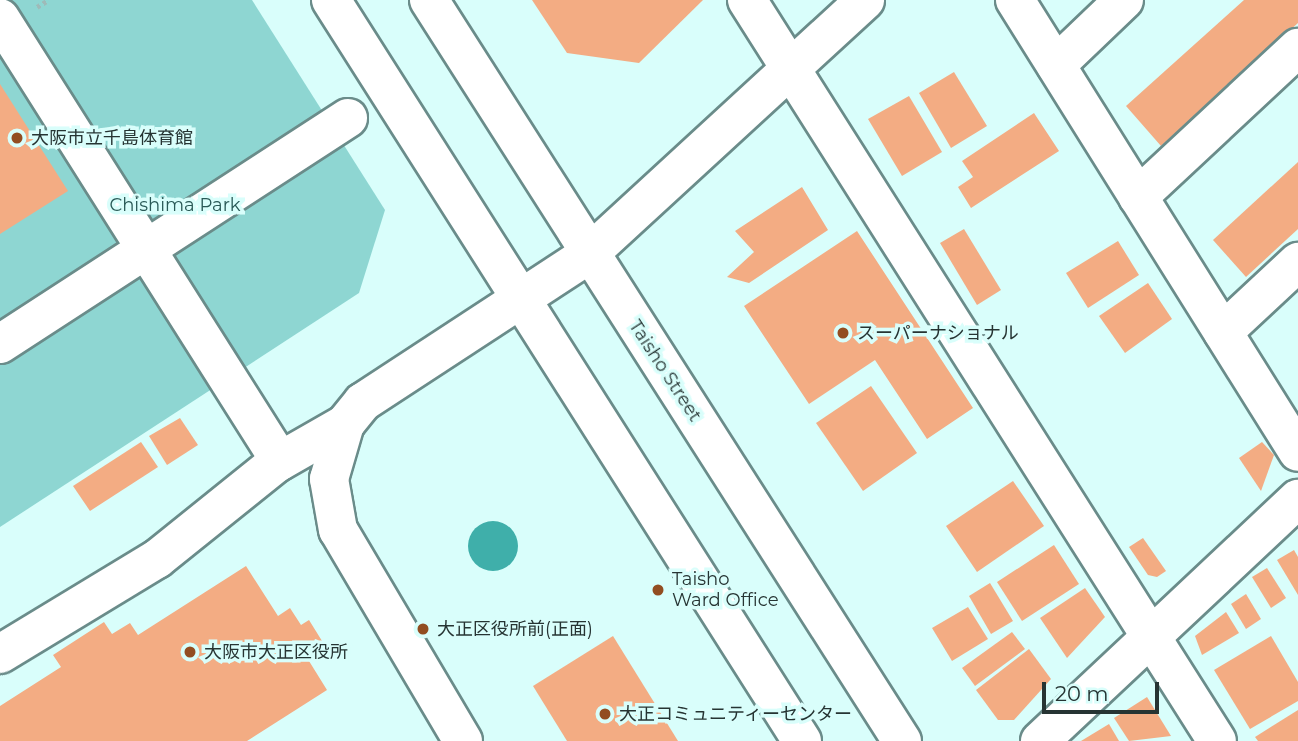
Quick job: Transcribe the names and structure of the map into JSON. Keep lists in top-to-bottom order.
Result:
{
  "streets": {
    "street": ["Taisho Street"]
  },
  "parks": ["Chishima Park"],
  "places": [
    "大阪市立千島体育館",
    "スーパーナショナル",
    "Taisho Ward Office",
    "大正区役所前(正面)",
    "大阪市大正区役所",
    "大正コミュニティーセンター"
  ],
  "scale_bar": "20 m"
}
